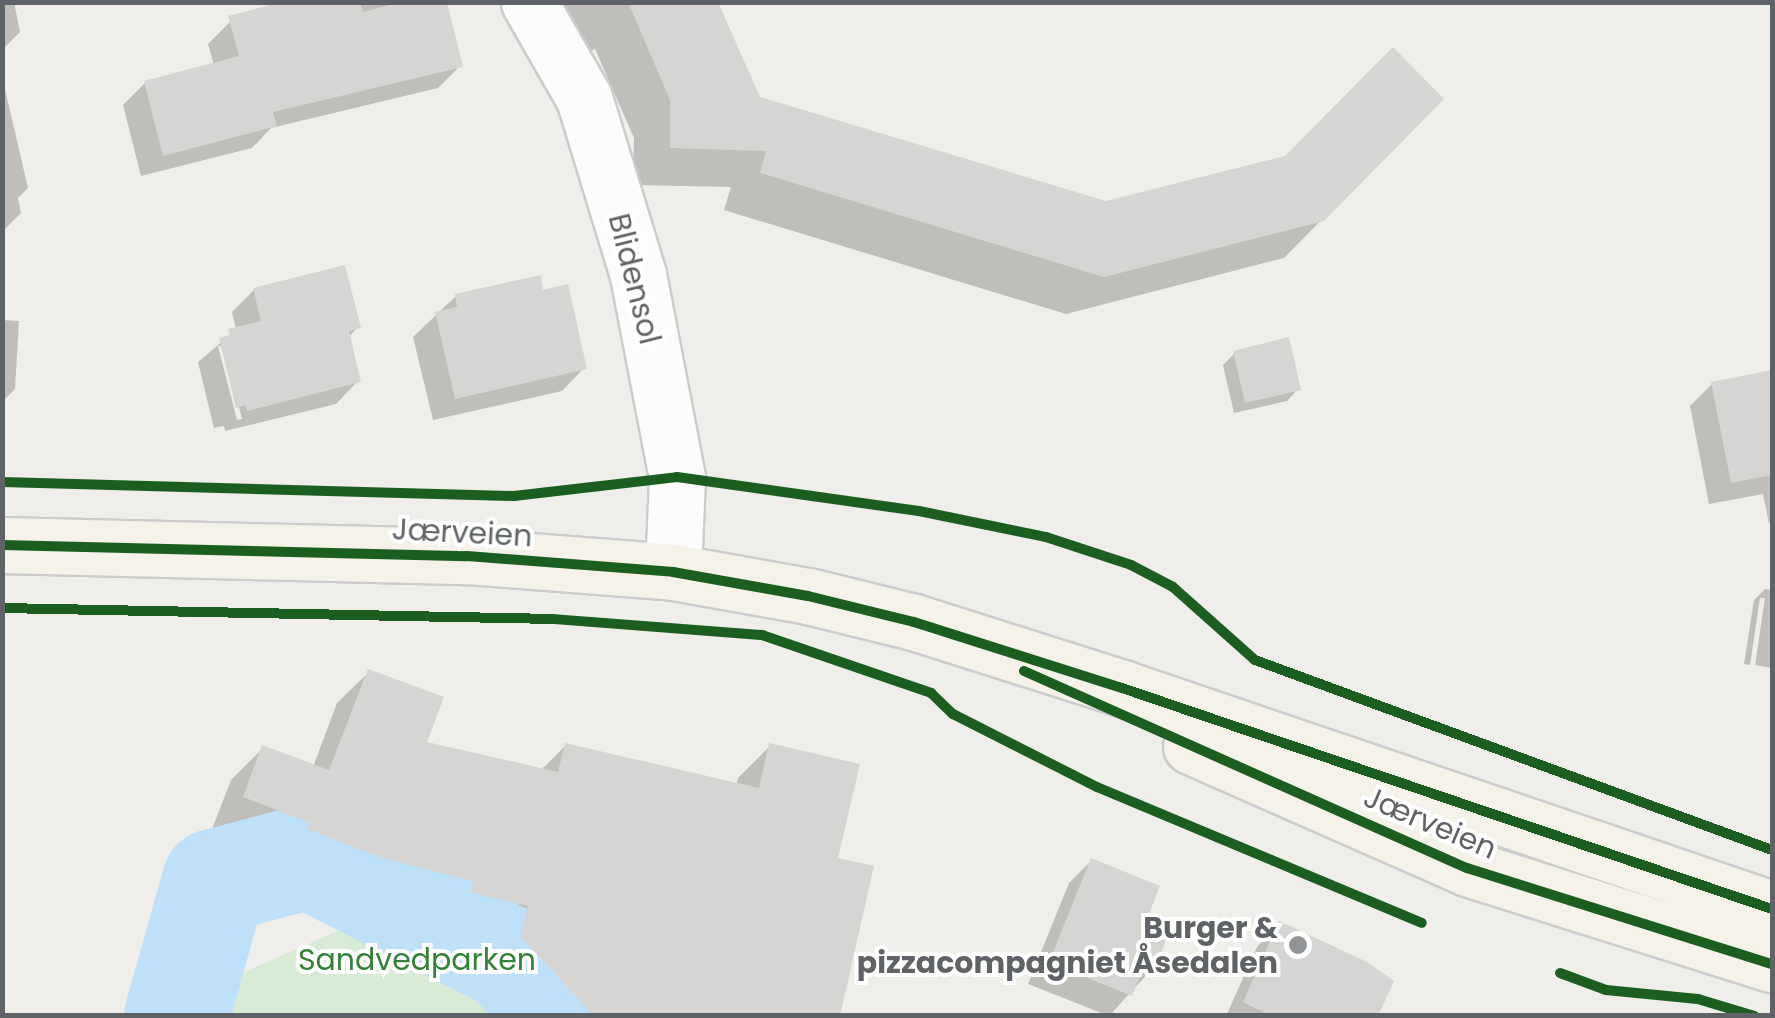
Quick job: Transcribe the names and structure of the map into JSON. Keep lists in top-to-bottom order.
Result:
{
  "streets": {
    "main road": ["Jærveien"],
    "street": ["Blidensol"]
  },
  "crossings": [
    ["Blidensol", "Jærveien"]
  ],
  "parks": ["Sandvedparken"],
  "places": ["Burger & pizzacompagniet Åsedalen"]
}
